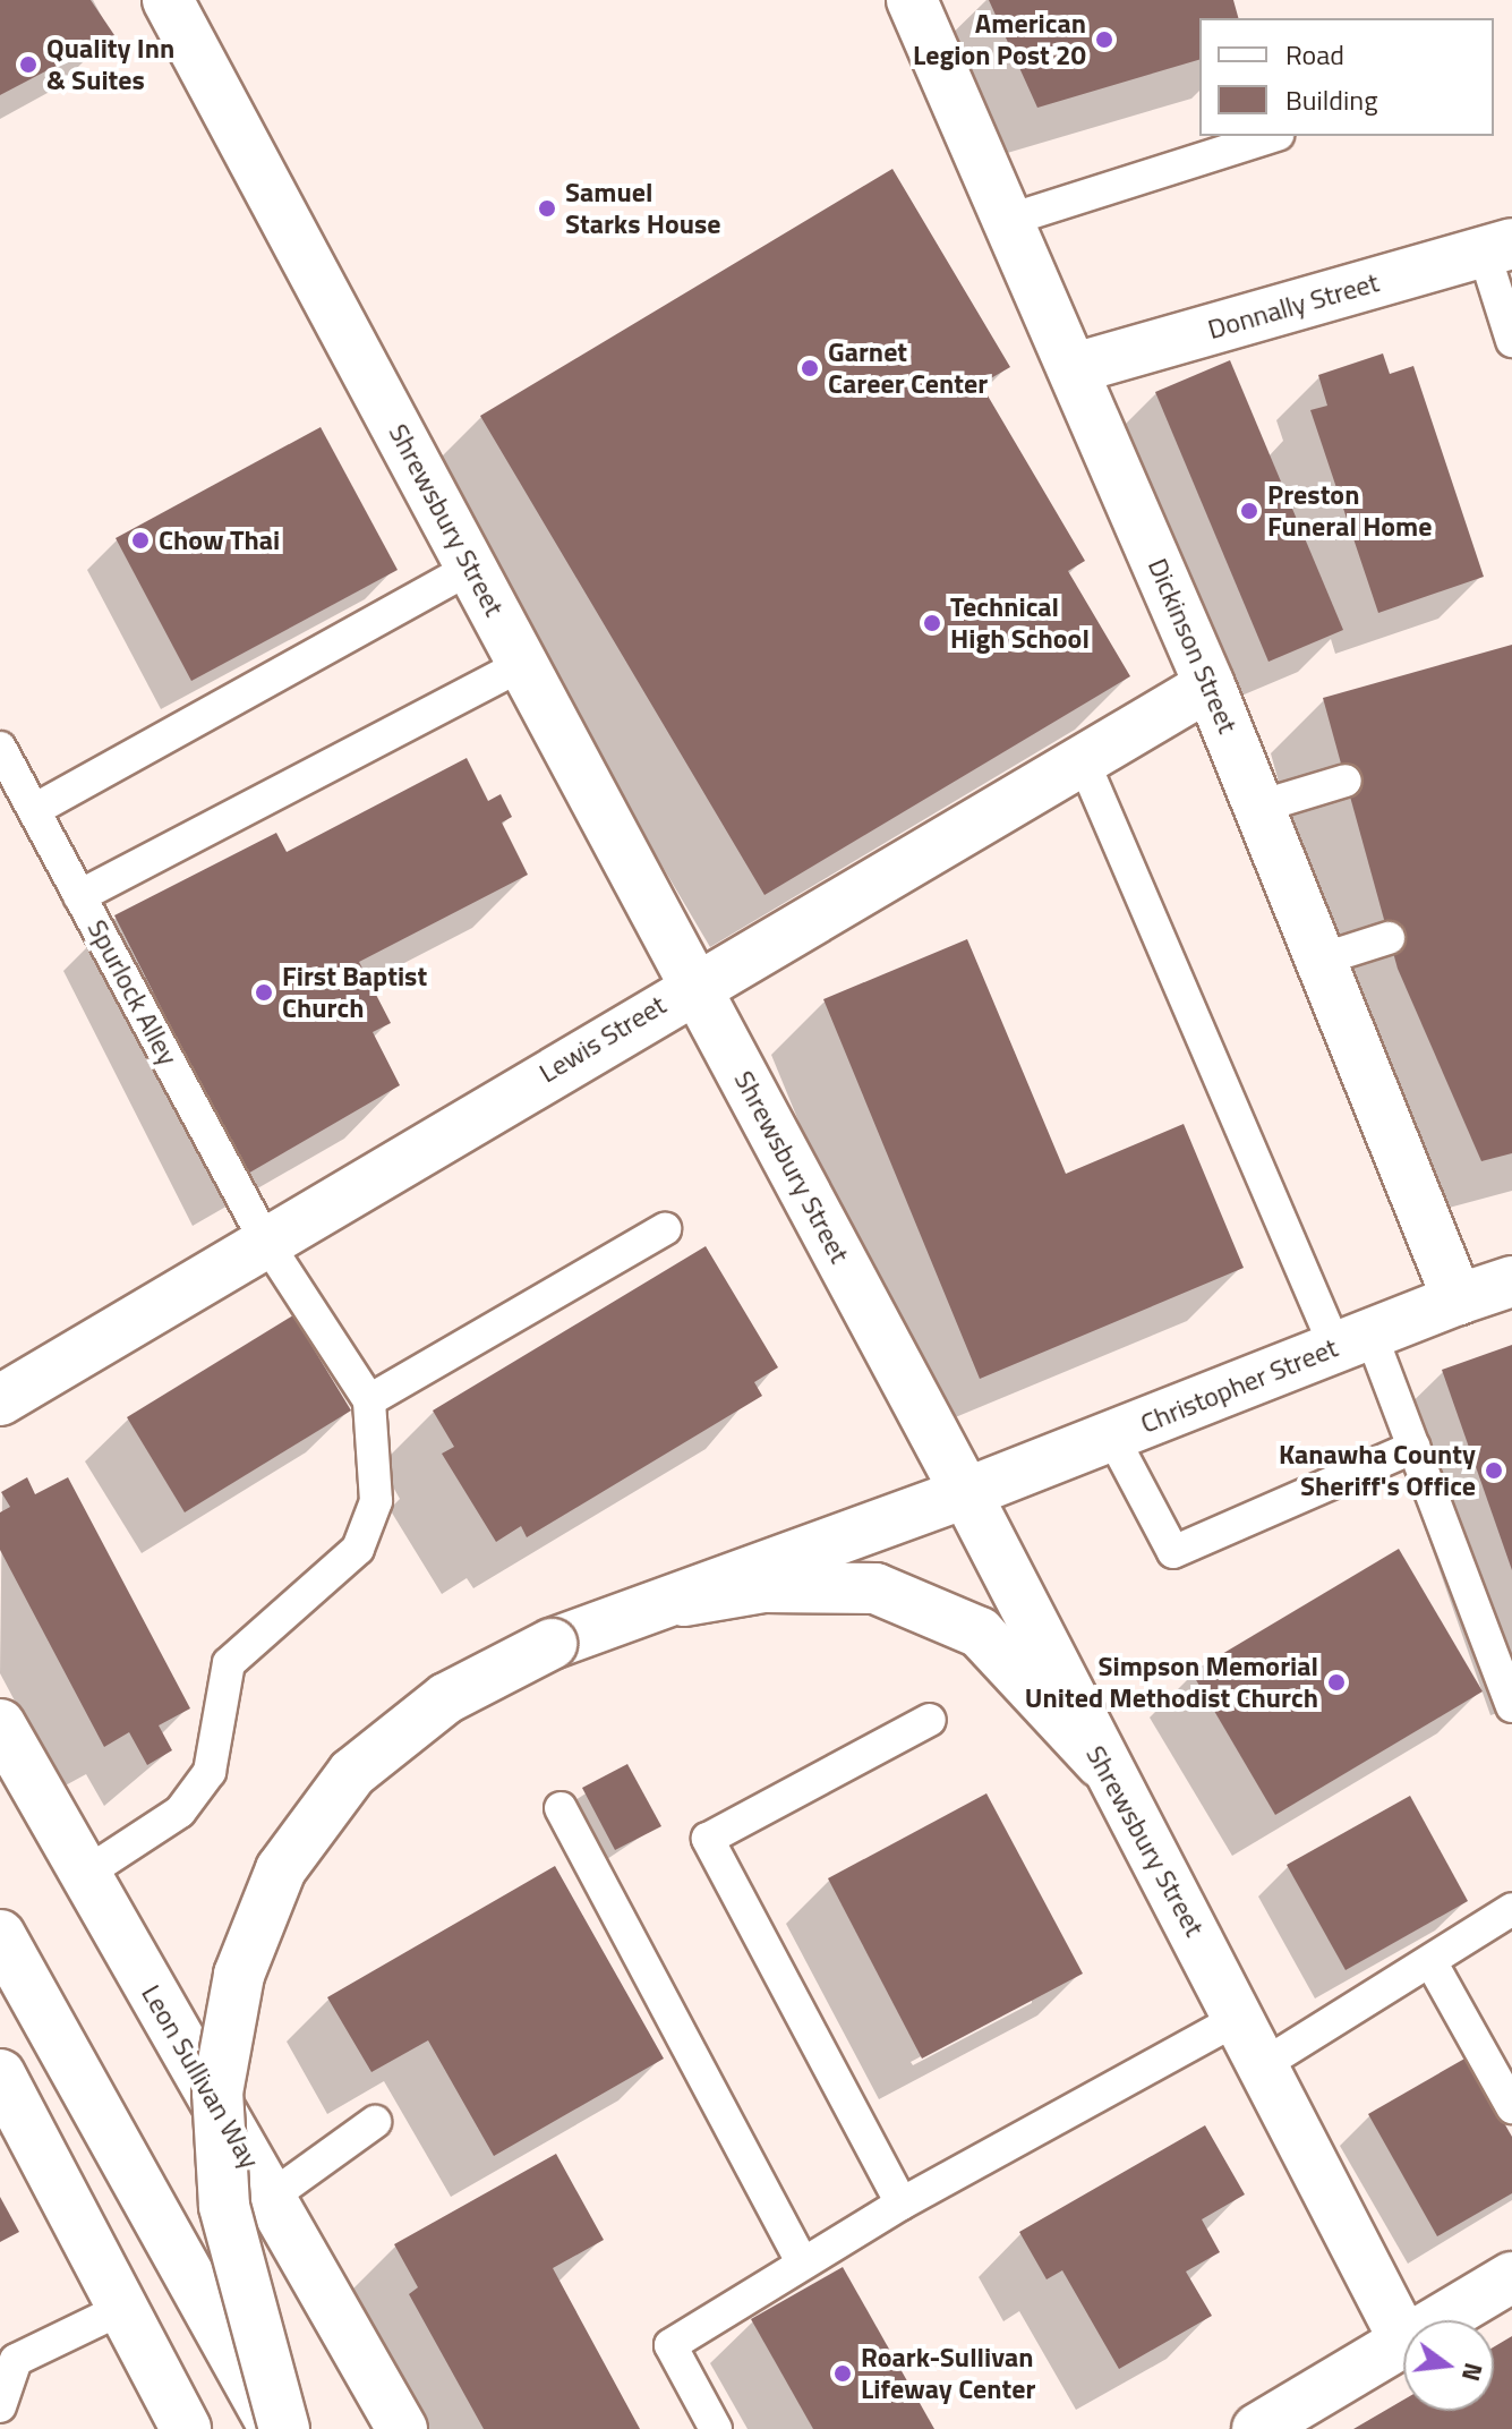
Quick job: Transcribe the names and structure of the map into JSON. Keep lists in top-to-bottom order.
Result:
{
  "streets": {
    "main road": [
      "Donnally Street",
      "Shrewsbury Street",
      "Dickinson Street",
      "Lewis Street",
      "Christopher Street",
      "Leon Sullivan Way"
    ],
    "lane": ["Spurlock Alley"]
  },
  "crossings": [
    ["Donnally Street", "Dickinson Street"],
    ["Shrewsbury Street", "Lewis Street"],
    ["Shrewsbury Street", "Christopher Street"],
    ["Dickinson Street", "Lewis Street"],
    ["Dickinson Street", "Christopher Street"],
    ["Spurlock Alley", "Lewis Street"]
  ],
  "places": [
    "American Legion Post 20",
    "Quality Inn & Suites",
    "Samuel Starks House",
    "Garnet Career Center",
    "Preston Funeral Home",
    "Chow Thai",
    "Technical High School",
    "First Baptist Church",
    "Kanawha County Sheriff's Office",
    "Simpson Memorial United Methodist Church",
    "Roark-Sullivan Lifeway Center"
  ],
  "legend": ["Road", "Building"],
  "north": "right"
}
